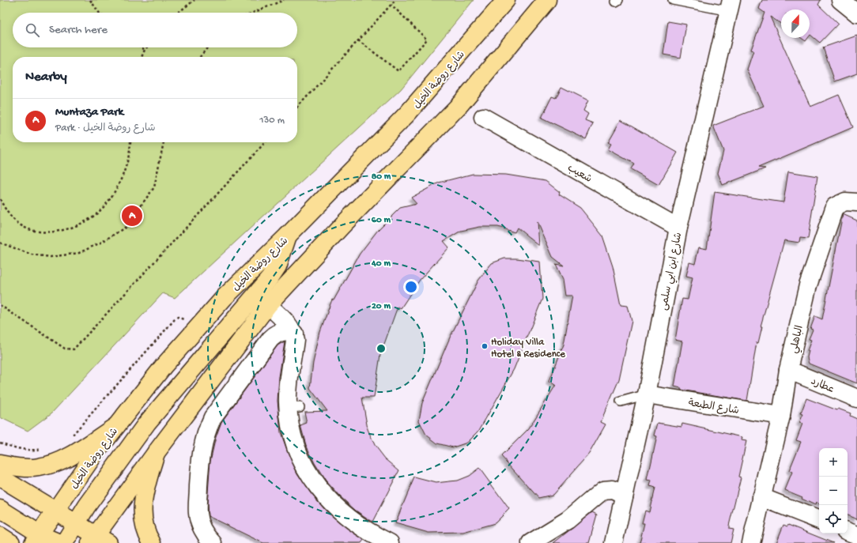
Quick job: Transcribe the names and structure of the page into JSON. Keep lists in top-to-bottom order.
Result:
{
  "streets": {
    "main road": ["شارع روضة الخيل"],
    "street": [
      "شعيب",
      "شارع ابن ابي سلمى",
      "الباهلي",
      "عطارد",
      "شارع الطبعة"
    ]
  },
  "crossings": [
    ["شعيب", "شارع ابن ابي سلمى"],
    ["شارع ابن ابي سلمى", "شارع الطبعة"],
    ["الباهلي", "عطارد"],
    ["الباهلي", "شارع الطبعة"]
  ],
  "places": ["Holiday Villa Hotel & Residence"],
  "north": "top",
  "page": {
    "search": "Search here",
    "heading": "Nearby",
    "list": [
      {
        "mark": "A",
        "name": "Muntaza Park",
        "note": "Park · شارع روضة الخيل",
        "value": "130 m"
      }
    ],
    "pins": "A",
    "map_buttons": ["+", "−"]
  },
  "rings": [
    "80 m",
    "60 m",
    "40 m",
    "20 m"
  ]
}
